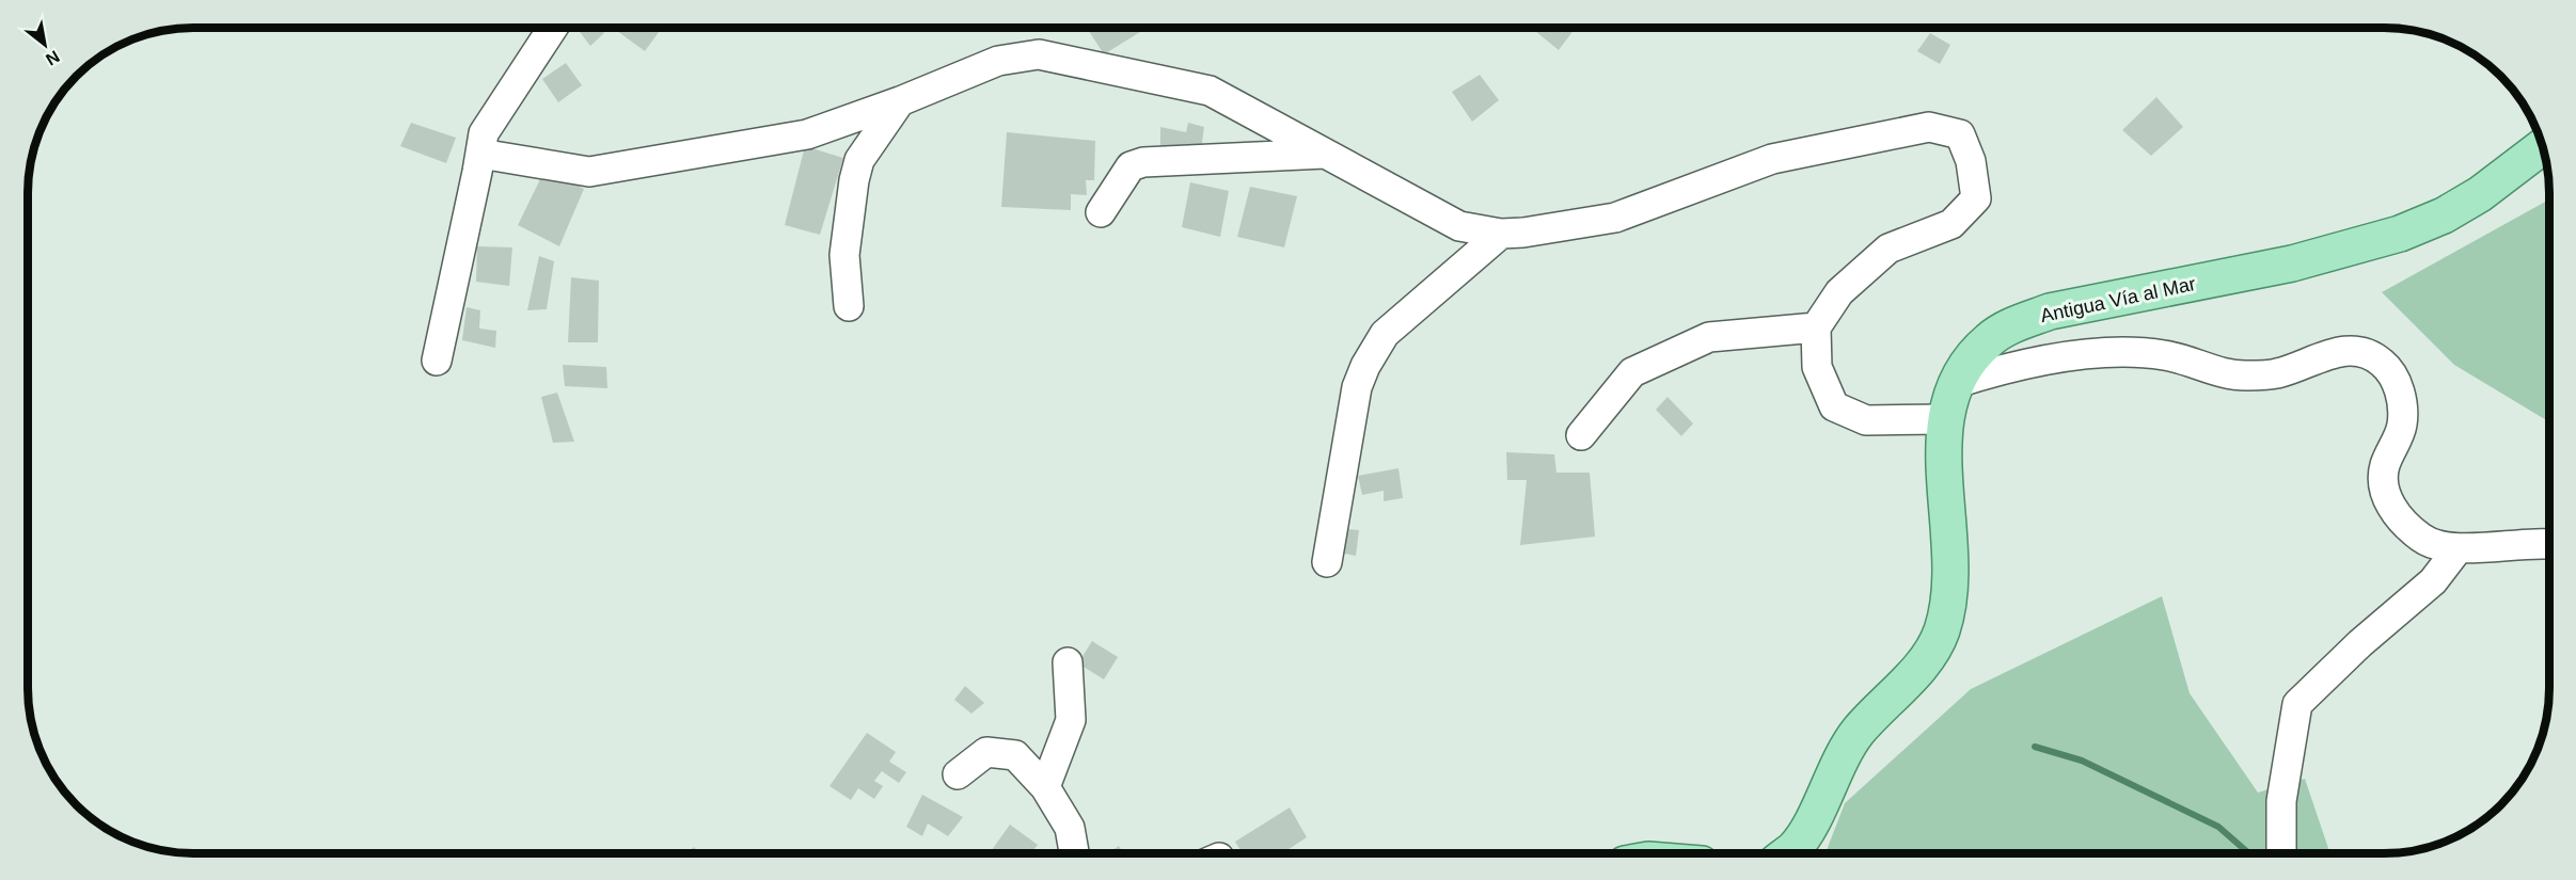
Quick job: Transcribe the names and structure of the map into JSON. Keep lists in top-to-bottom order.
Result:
{
  "streets": {
    "main road": ["Antigua Vía al Mar"]
  },
  "north": "bottom right"
}
